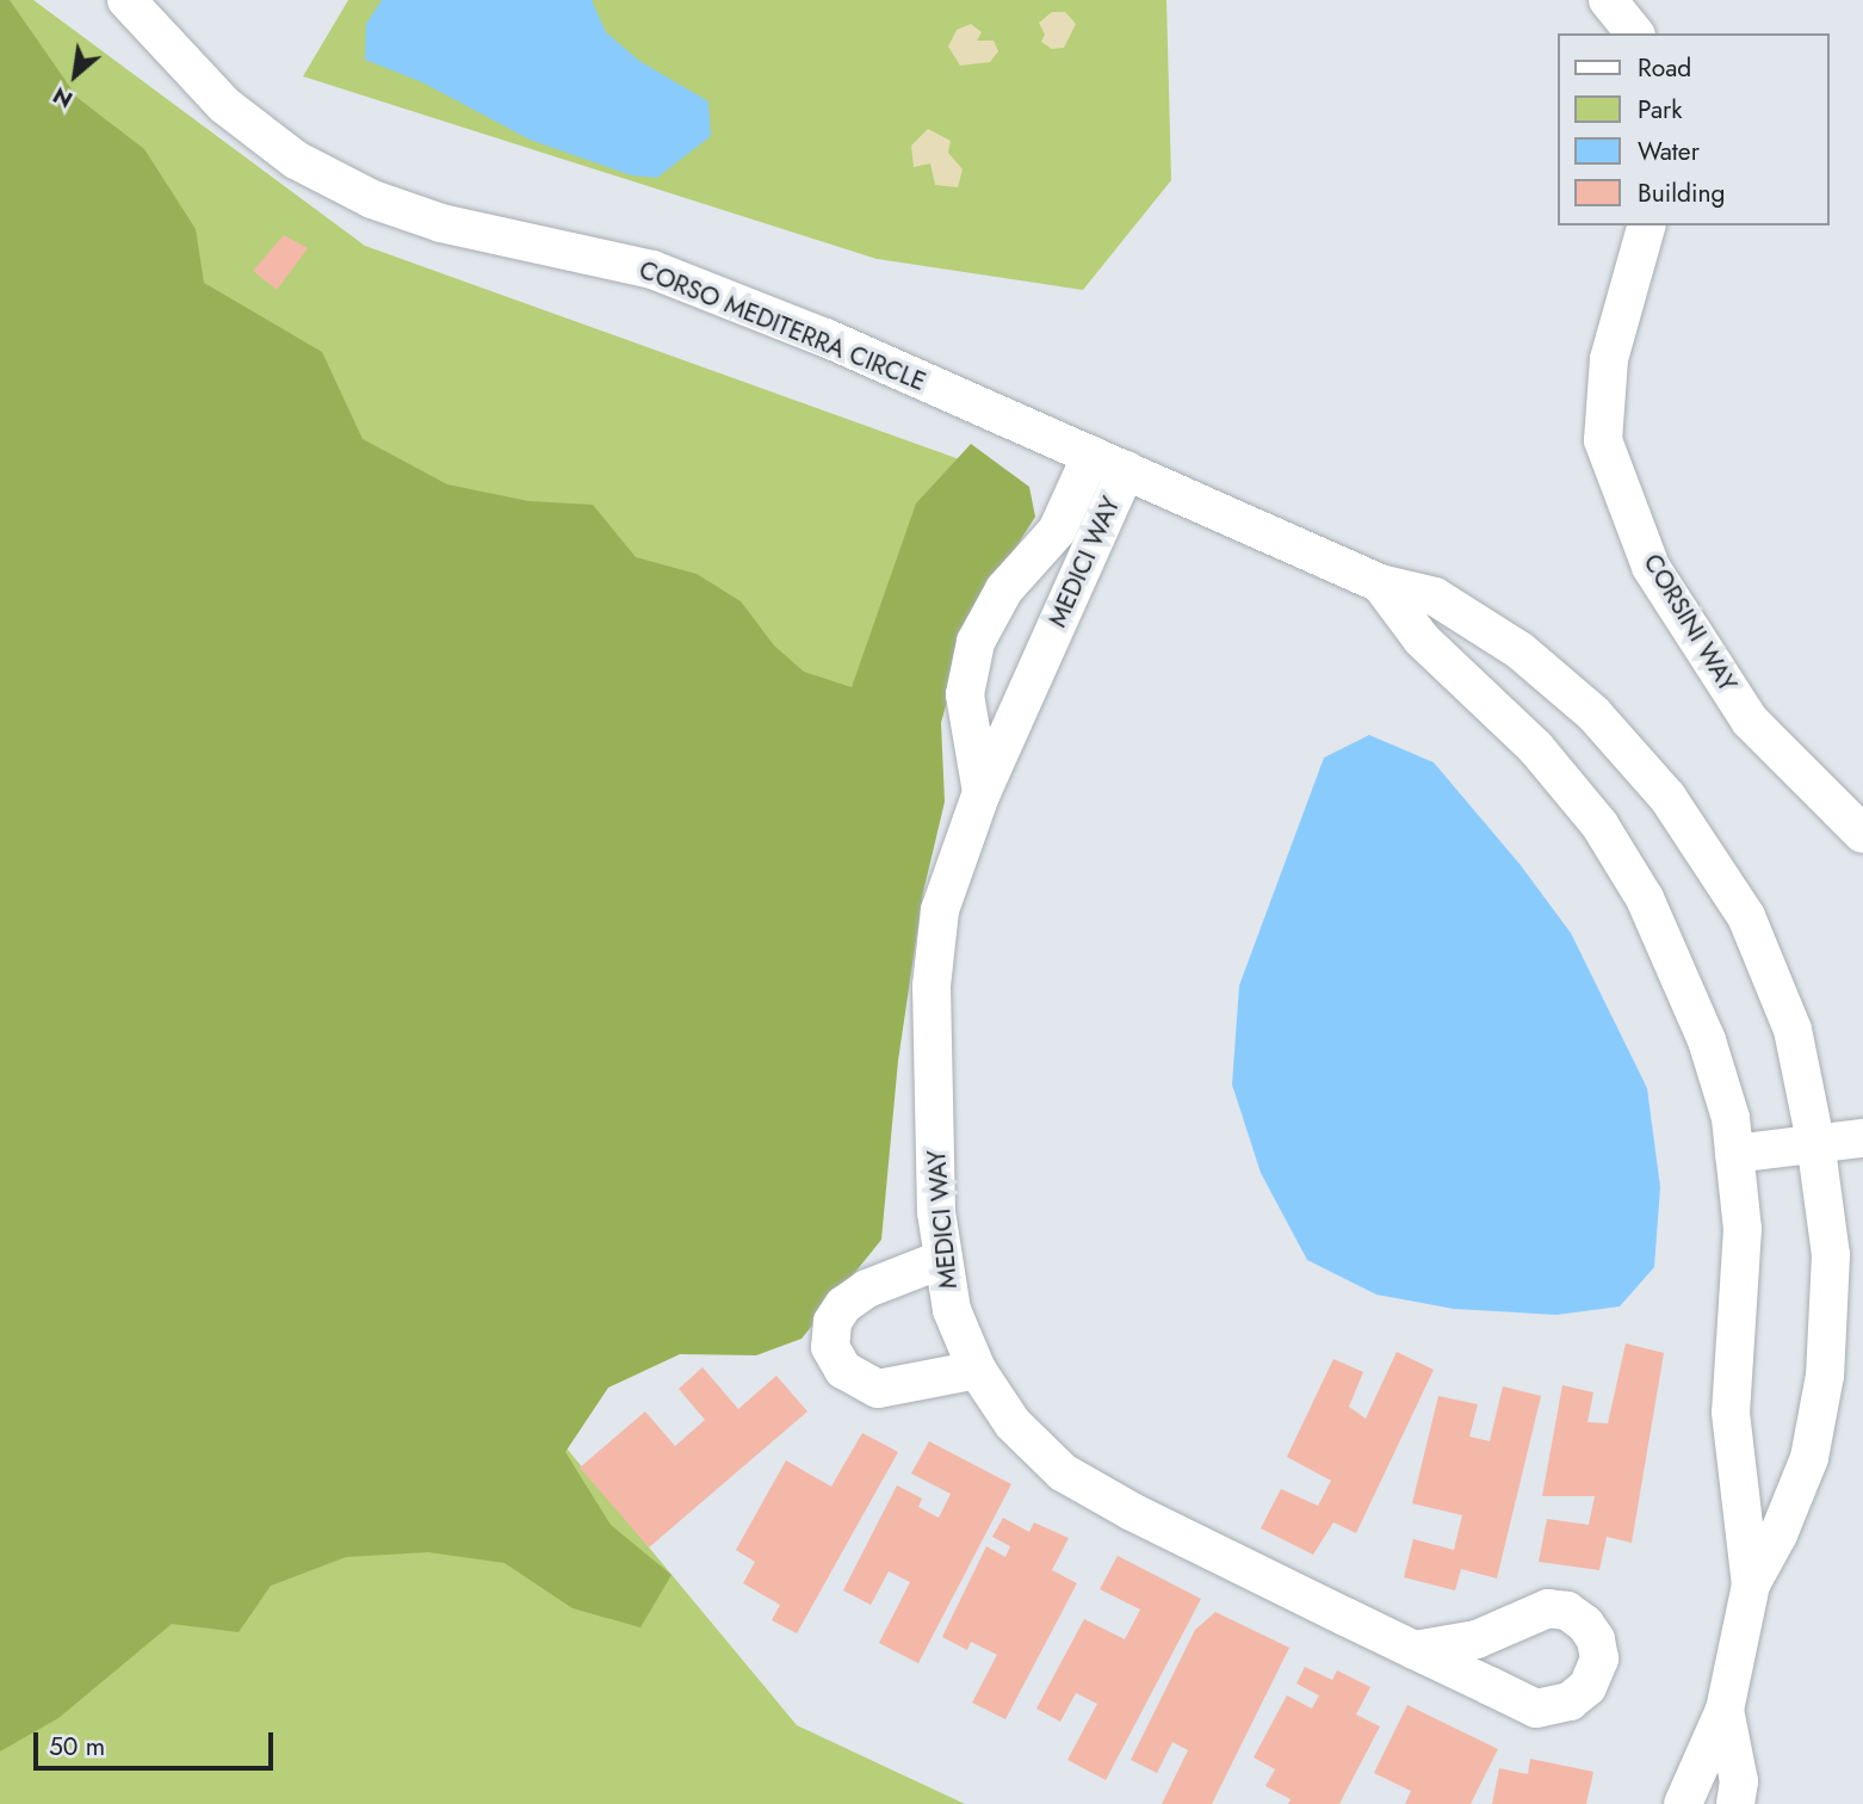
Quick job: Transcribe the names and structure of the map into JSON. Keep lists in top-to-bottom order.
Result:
{
  "streets": {
    "street": ["CORSO MEDITERRA CIRCLE", "MEDICI WAY", "CORSINI WAY"]
  },
  "crossings": [
    ["CORSO MEDITERRA CIRCLE", "MEDICI WAY"]
  ],
  "legend": [
    "Road",
    "Park",
    "Water",
    "Building"
  ],
  "scale_bar": "50 m",
  "north": "bottom left"
}
